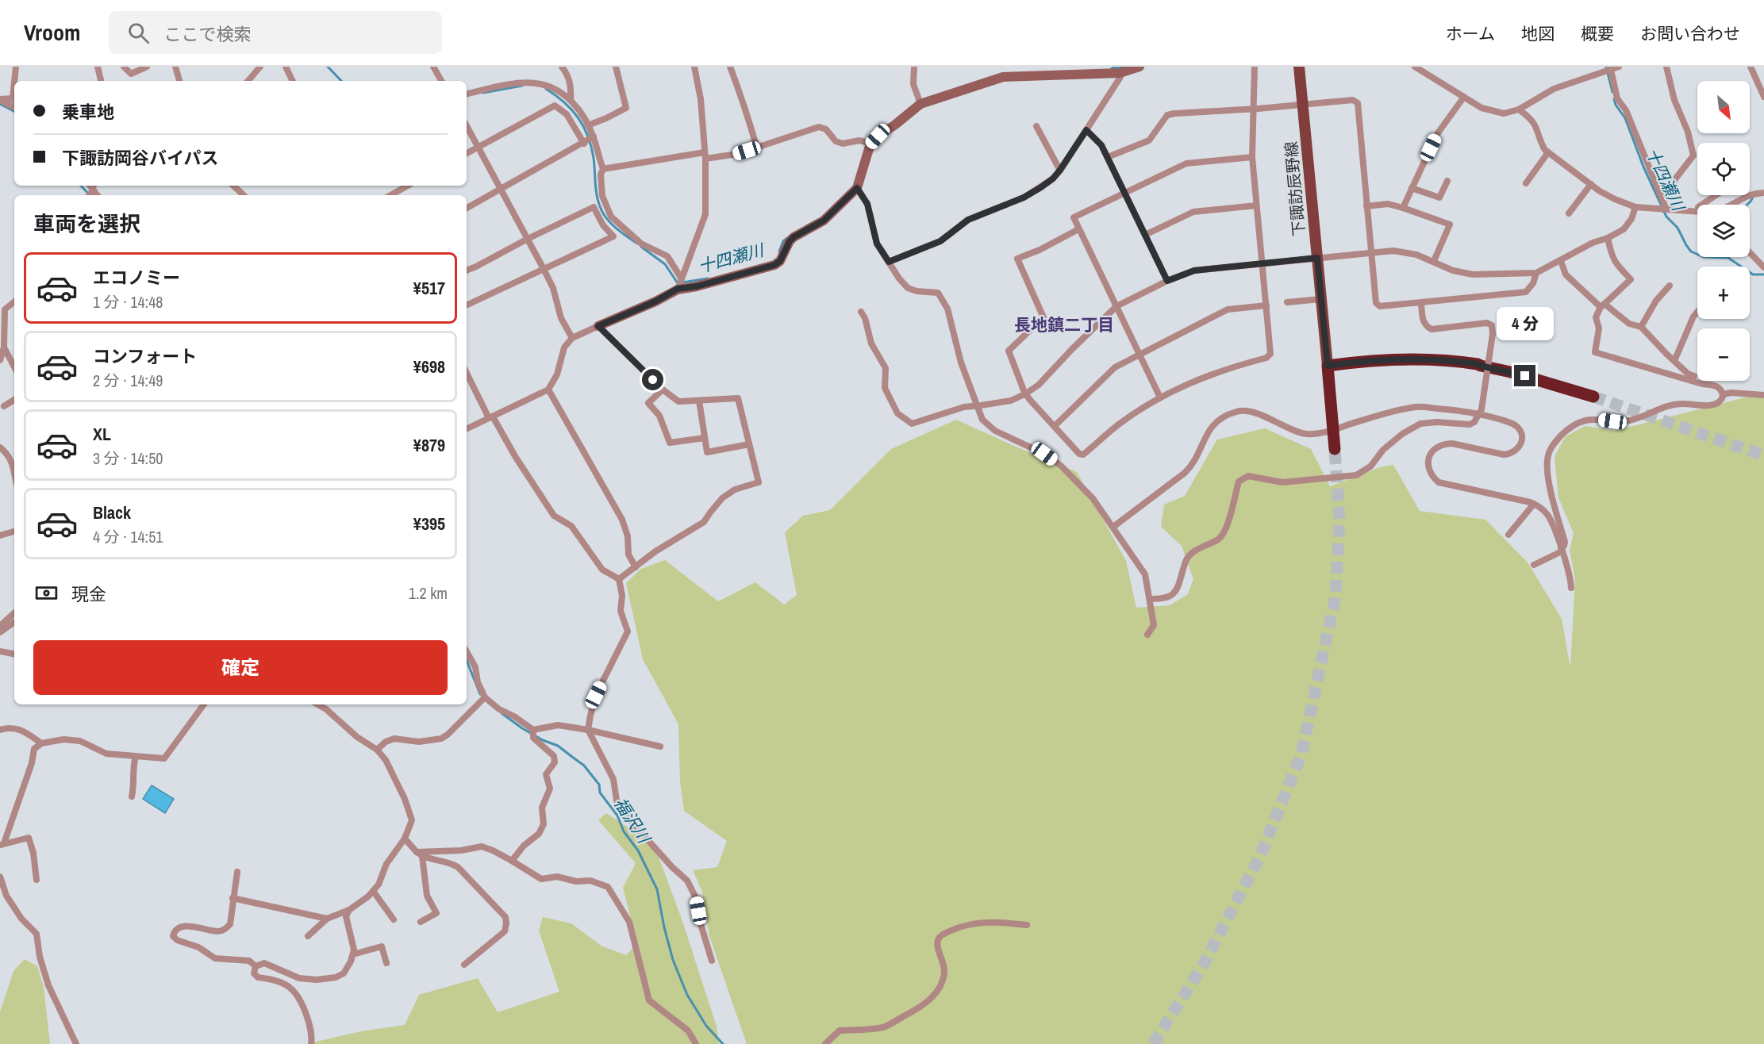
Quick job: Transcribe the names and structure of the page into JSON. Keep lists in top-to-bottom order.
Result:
{
  "streets": {
    "main road": ["下諏訪辰野線"]
  },
  "districts": ["長地鎮二丁目"],
  "water": ["十四瀬川", "福沢川"],
  "north": "bottom right",
  "page": {
    "header": "Vroom",
    "search": "ここで検索",
    "nav": [
      "ホーム",
      "地図",
      "概要",
      "お問い合わせ"
    ],
    "map_buttons": ["+", "−"],
    "banner": ["乗車地", "下諏訪岡谷バイパス"],
    "heading": "車両を選択",
    "list": [
      {
        "name": "エコノミー",
        "note": "1 分 · 14:48",
        "value": "¥517"
      },
      {
        "name": "コンフォート",
        "note": "2 分 · 14:49",
        "value": "¥698"
      },
      {
        "name": "XL",
        "note": "3 分 · 14:50",
        "value": "¥879"
      },
      {
        "name": "Black",
        "note": "4 分 · 14:51",
        "value": "¥395"
      }
    ],
    "bubble": "4 分",
    "pay": ["現金", "1.2 km"],
    "buttons": "確定"
  }
}
